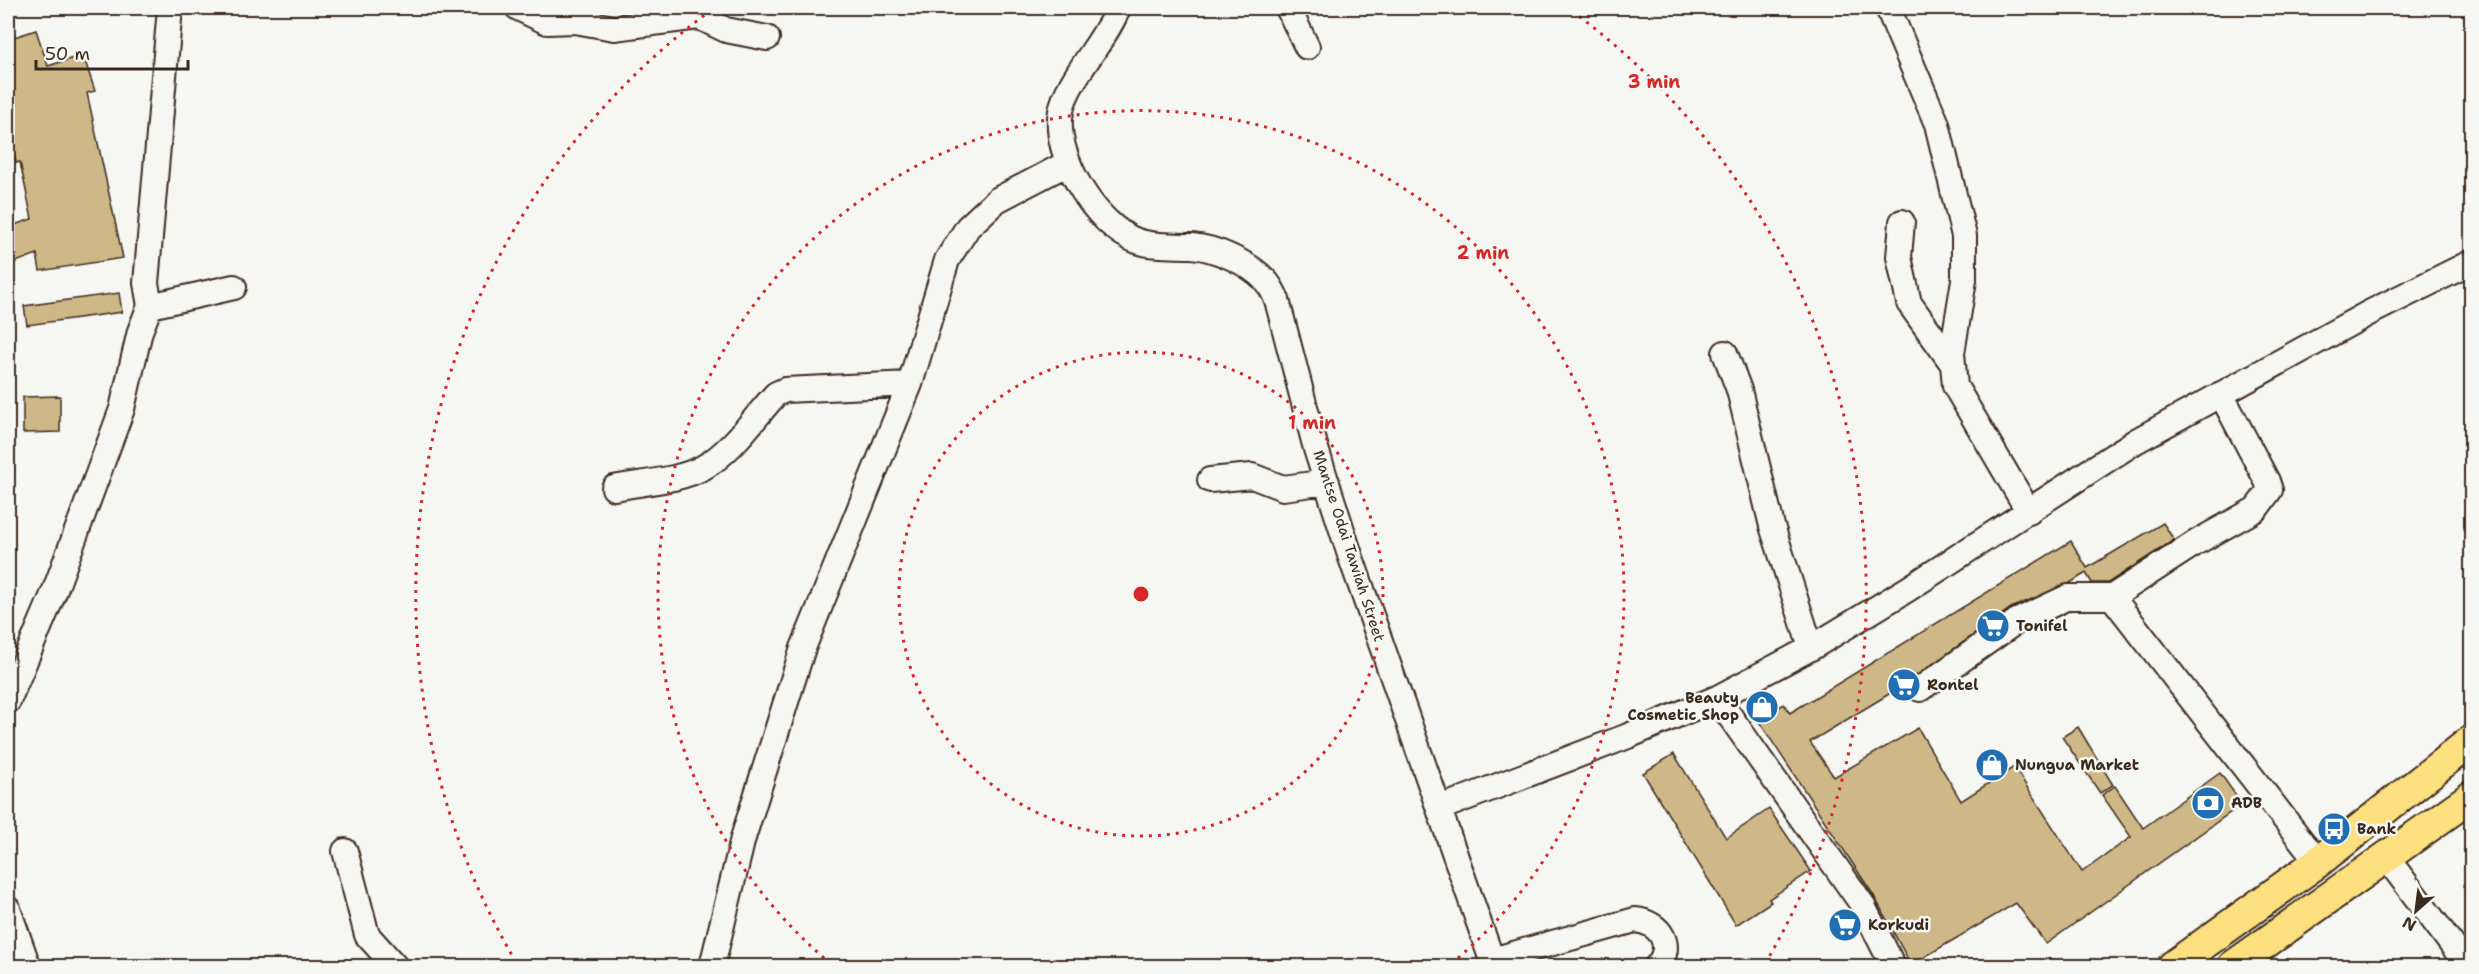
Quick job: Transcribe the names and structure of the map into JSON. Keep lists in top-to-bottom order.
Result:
{
  "streets": {
    "street": ["Mantse Odai Tawiah Street"]
  },
  "places": {
    "supermarket": ["Tonifel", "Rontel", "Korkudi"],
    "shop": ["Beauty Cosmetic Shop", "Nungua Market"],
    "bank": ["ADB"],
    "bus stop": ["Bank"]
  },
  "scale_bar": "50 m",
  "north": "bottom left",
  "rings": ["3 min", "2 min", "1 min"]
}
